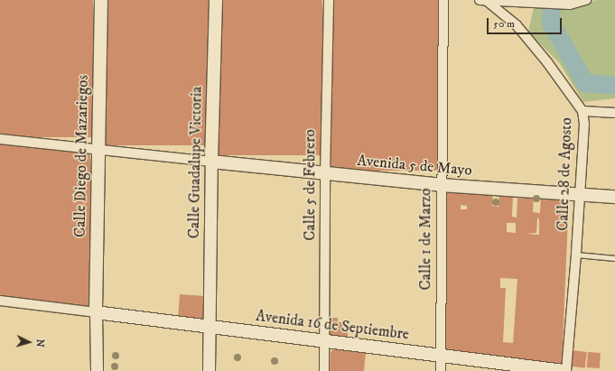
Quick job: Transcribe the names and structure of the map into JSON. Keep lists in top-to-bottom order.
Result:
{
  "streets": {
    "main road": [
      "Calle Diego de Mazariegos",
      "Calle Guadalupe Victoria",
      "Avenida 5 de Mayo",
      "Avenida 16 de Septiembre"
    ],
    "street": ["Calle 28 de Agosto", "Calle 5 de Febrero", "Calle 1 de Marzo"]
  },
  "crossings": [
    ["Calle Diego de Mazariegos", "Avenida 16 de Septiembre"],
    ["Calle Guadalupe Victoria", "Avenida 5 de Mayo"],
    ["Calle Guadalupe Victoria", "Avenida 16 de Septiembre"],
    ["Avenida 5 de Mayo", "Calle 28 de Agosto"],
    ["Avenida 5 de Mayo", "Calle 5 de Febrero"],
    ["Avenida 5 de Mayo", "Calle 1 de Marzo"],
    ["Calle 28 de Agosto", "Avenida 16 de Septiembre"],
    ["Calle 5 de Febrero", "Avenida 16 de Septiembre"],
    ["Calle 1 de Marzo", "Avenida 16 de Septiembre"]
  ],
  "scale_bar": "50 m",
  "north": "right"
}
